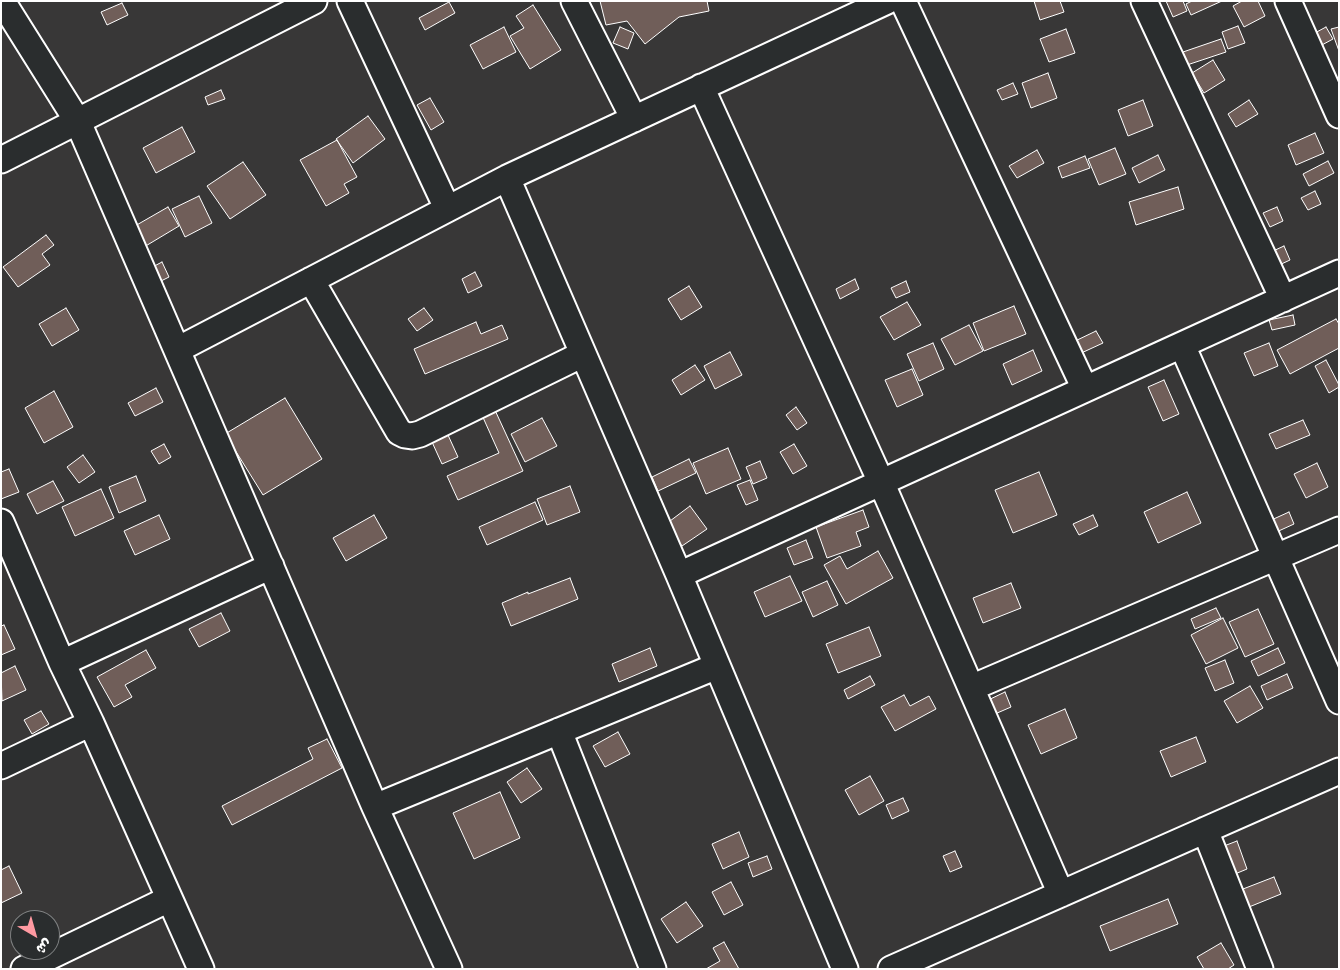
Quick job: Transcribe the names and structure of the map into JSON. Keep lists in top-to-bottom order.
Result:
{
  "north": "bottom right"
}
